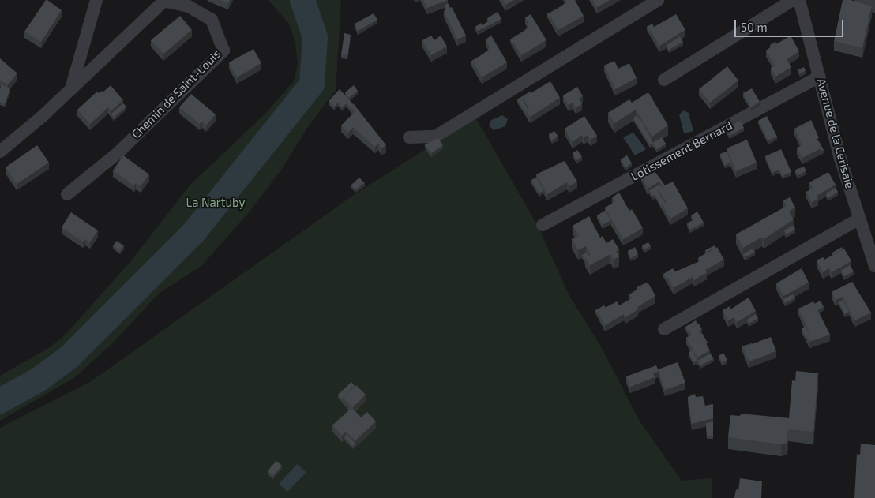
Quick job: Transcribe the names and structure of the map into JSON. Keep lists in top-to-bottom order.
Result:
{
  "streets": {
    "street": ["Chemin de Saint-Louis", "Avenue de la Cerisaie", "Lotissement Bernard"]
  },
  "crossings": [
    ["Avenue de la Cerisaie", "Lotissement Bernard"]
  ],
  "parks": ["La Nartuby"],
  "scale_bar": "50 m"
}
